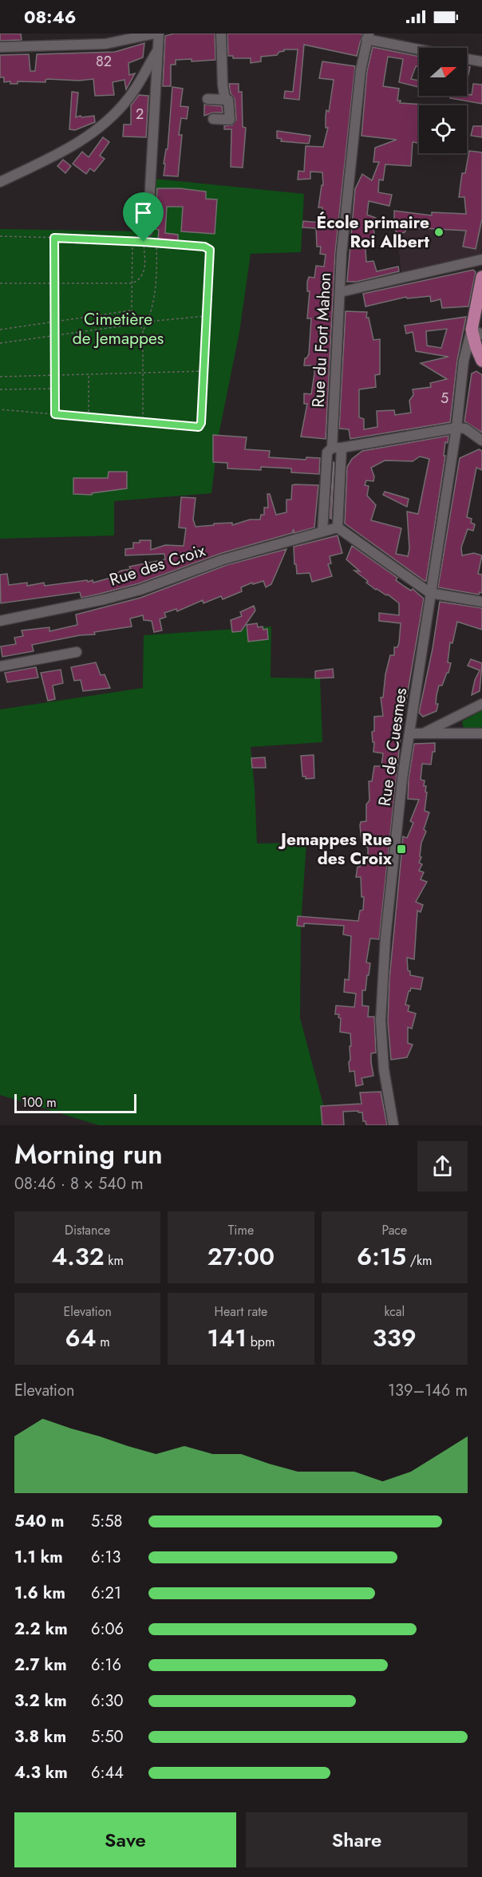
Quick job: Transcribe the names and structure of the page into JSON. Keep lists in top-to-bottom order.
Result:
{
  "streets": {
    "street": ["Rue du Fort Mahon", "Rue des Croix", "Rue de Cuesmes"]
  },
  "parks": ["Cimetière de Jemappes"],
  "places": {
    "other": ["École primaire Roi Albert"],
    "transit": ["Jemappes Rue des Croix"]
  },
  "house_numbers": ["82", "2", "5"],
  "scale_bar": "100 m",
  "north": "right",
  "page": {
    "status": "08:46",
    "scale": "100 m",
    "heading": ["Morning run", "08:46 · 8 × 540 m"],
    "stats": [
      ["Distance", "4.32 km"],
      ["Time", "27:00"],
      ["Pace", "6:15 /km"],
      ["Elevation", "64 m"],
      ["Heart rate", "141 bpm"],
      ["kcal", "339"]
    ],
    "chart": ["Elevation", "139–146 m"],
    "list": [
      {
        "name": "540 m",
        "note": "5:58"
      },
      {
        "name": "1.1 km",
        "note": "6:13"
      },
      {
        "name": "1.6 km",
        "note": "6:21"
      },
      {
        "name": "2.2 km",
        "note": "6:06"
      },
      {
        "name": "2.7 km",
        "note": "6:16"
      },
      {
        "name": "3.2 km",
        "note": "6:30"
      },
      {
        "name": "3.8 km",
        "note": "5:50"
      },
      {
        "name": "4.3 km",
        "note": "6:44"
      }
    ],
    "buttons": ["Save", "Share"]
  }
}
